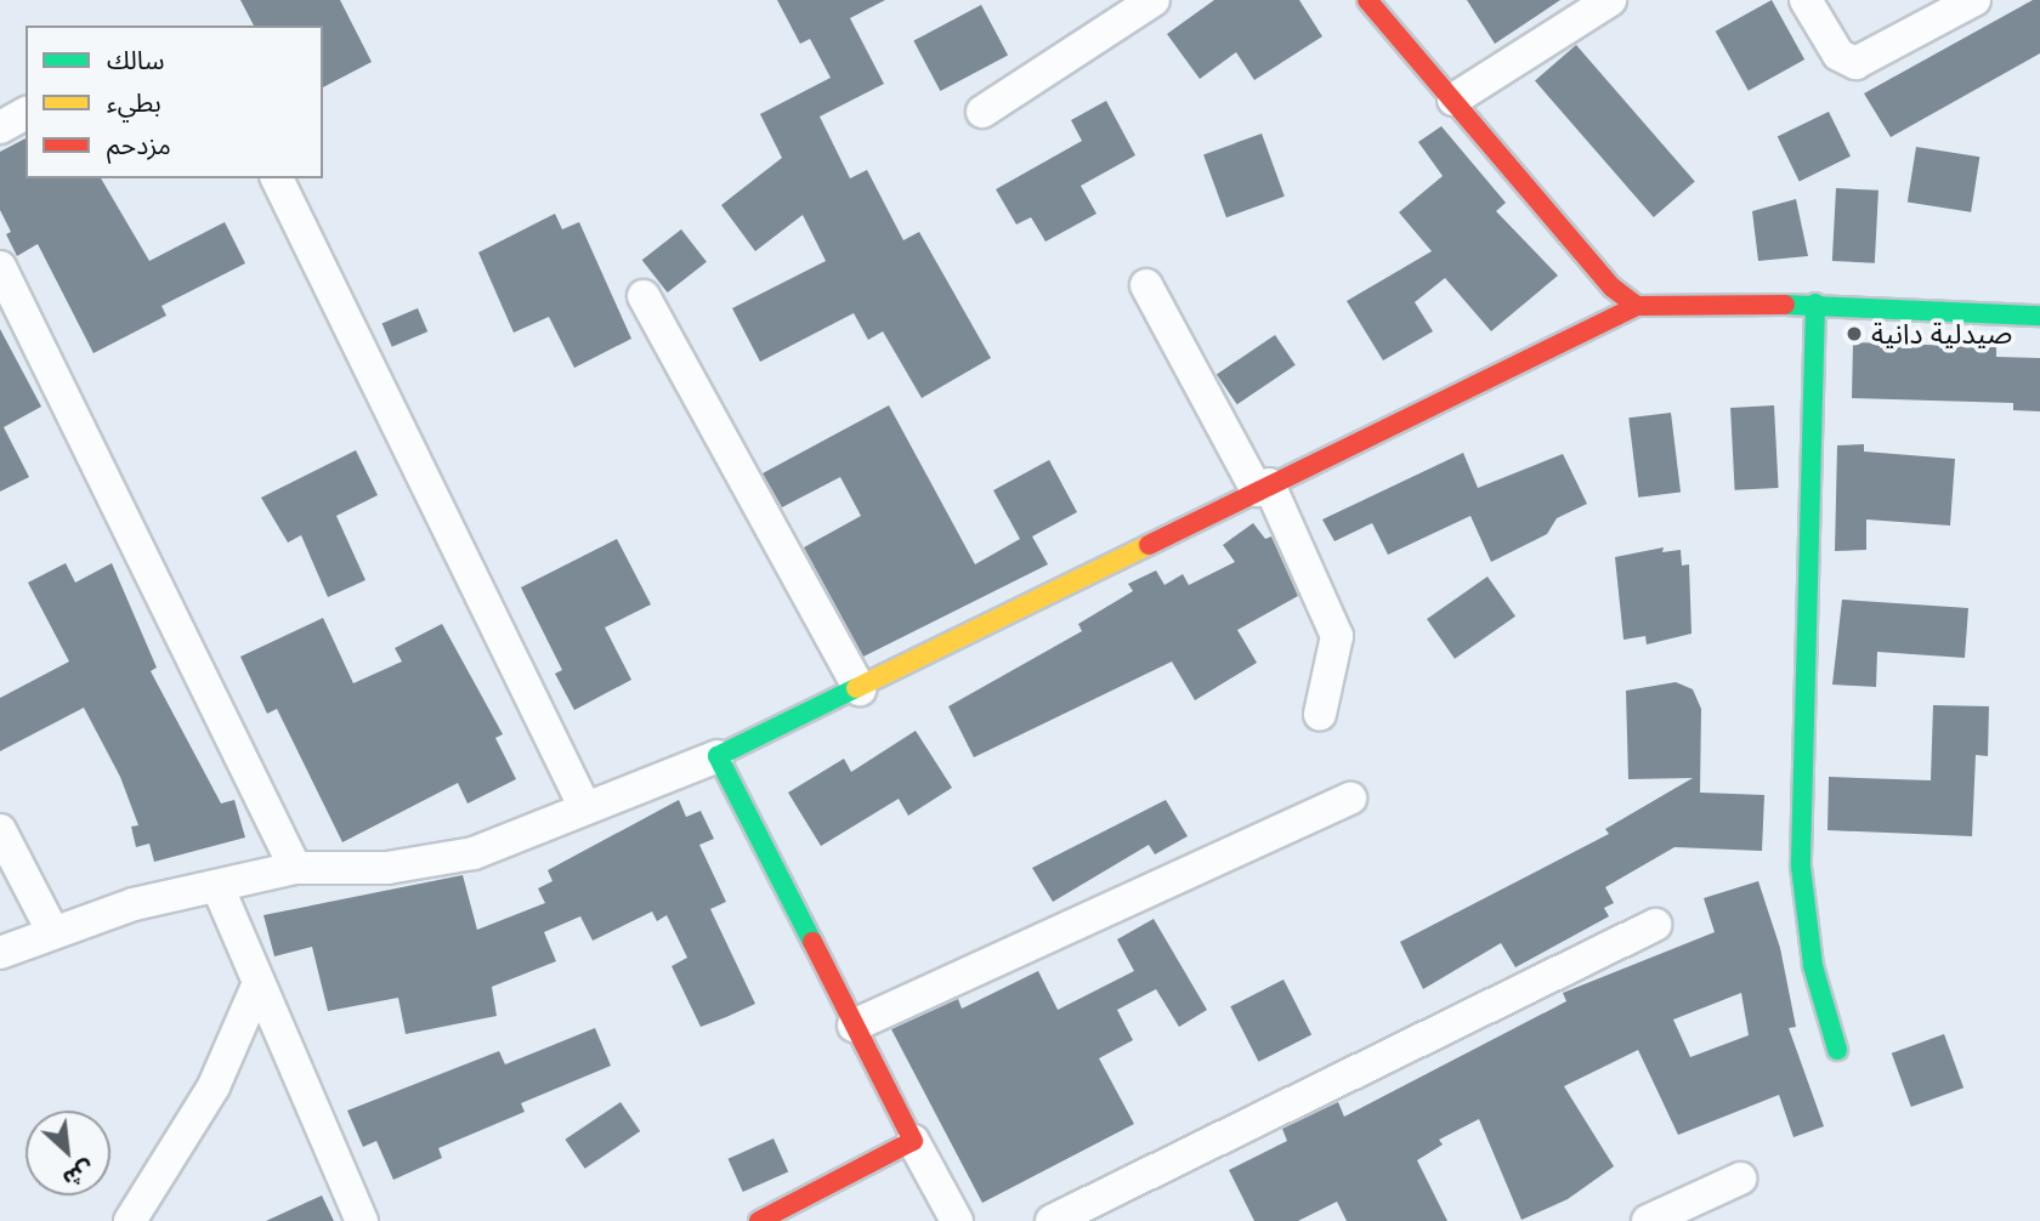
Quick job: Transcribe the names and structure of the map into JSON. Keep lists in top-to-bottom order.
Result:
{
  "places": ["صيدلية دانية"],
  "legend": ["سالك", "بطيء", "مزدحم"],
  "north": "bottom right"
}
